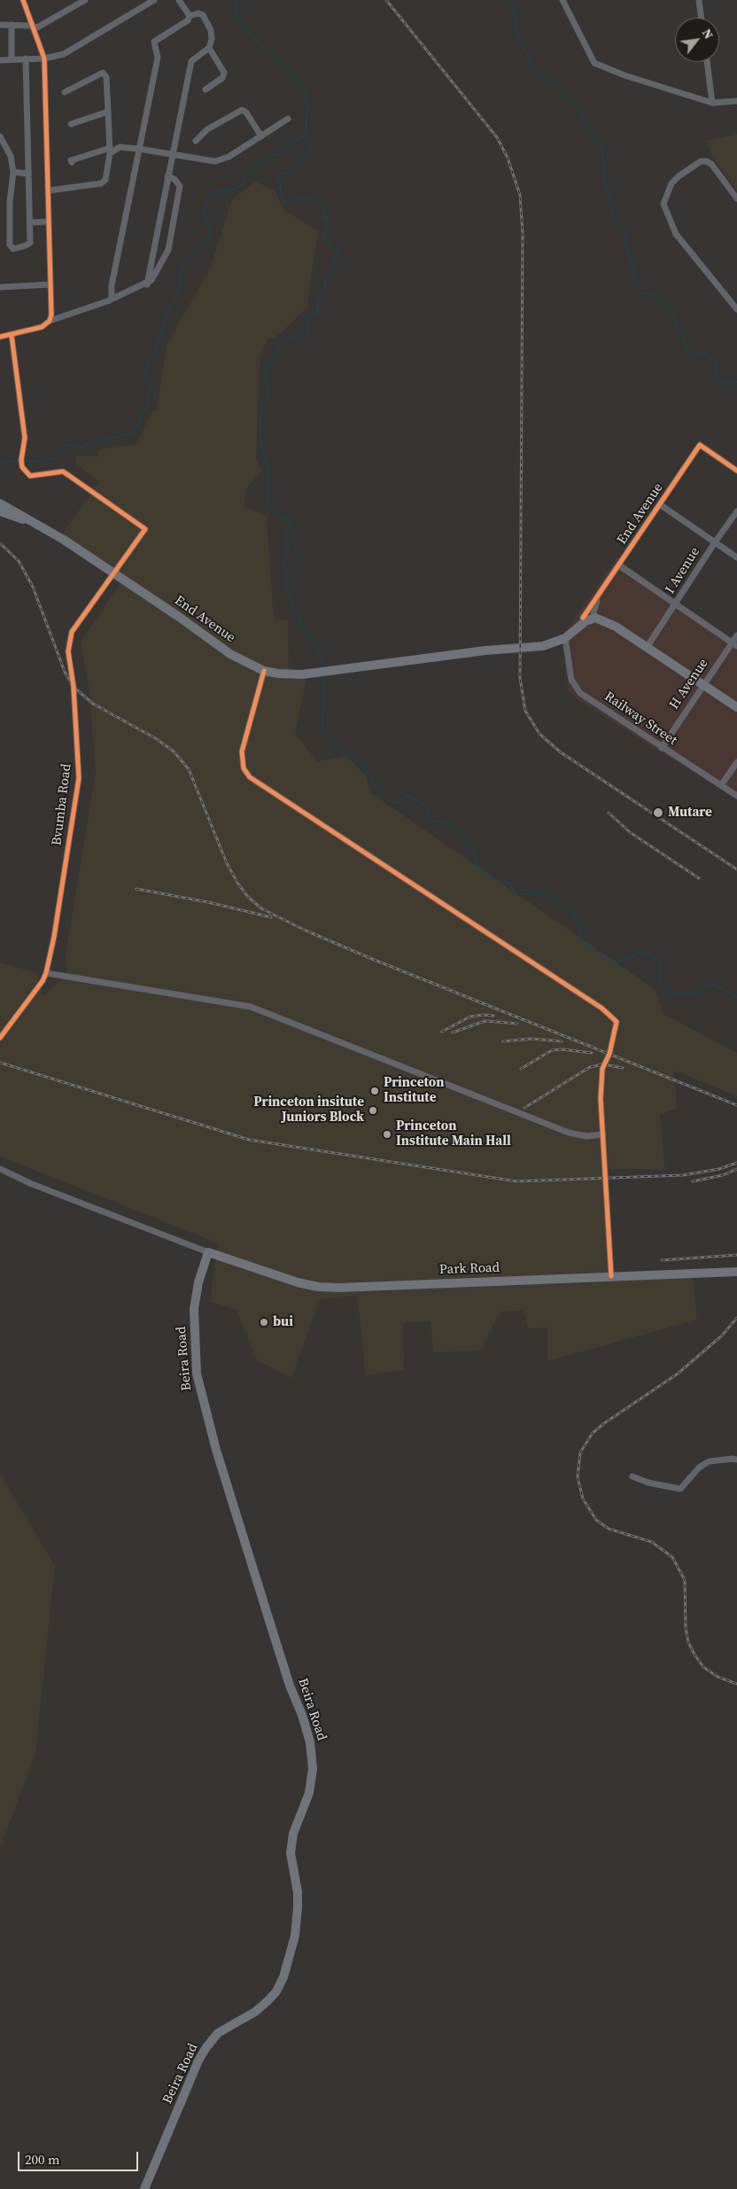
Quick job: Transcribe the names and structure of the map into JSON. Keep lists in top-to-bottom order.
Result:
{
  "streets": {
    "highway": ["End Avenue", "Park Road", "Beira Road"],
    "street": [
      "I Avenue",
      "H Avenue",
      "Railway Street",
      "Bvumba Road"
    ]
  },
  "crossings": [
    ["End Avenue", "Railway Street"],
    ["End Avenue", "Bvumba Road"],
    ["H Avenue", "Railway Street"],
    ["Park Road", "Beira Road"]
  ],
  "places": [
    "Mutare",
    "Princeton Institute",
    "Princeton insitute Juniors Block",
    "Princeton Institute Main Hall",
    "bui"
  ],
  "scale_bar": "200 m",
  "north": "top right"
}
